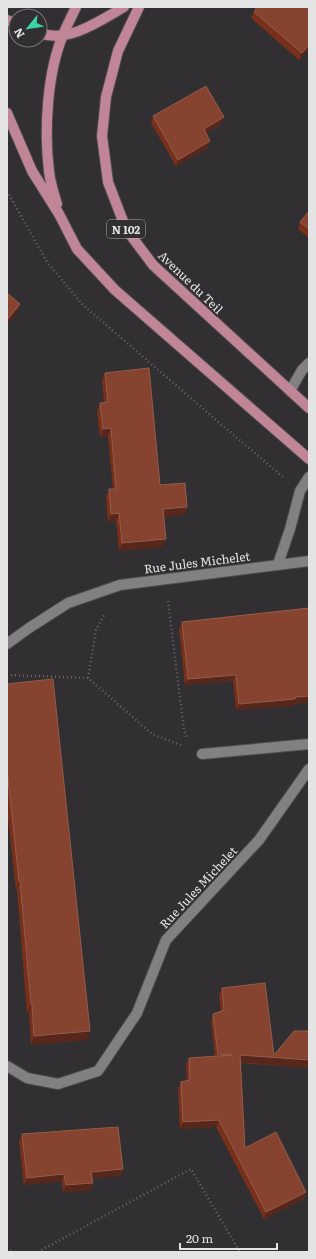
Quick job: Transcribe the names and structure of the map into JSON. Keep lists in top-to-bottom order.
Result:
{
  "streets": {
    "main road": ["N 102", "Avenue du Teil"],
    "street": ["Rue Jules Michelet"]
  },
  "scale_bar": "20 m",
  "north": "bottom left"
}
